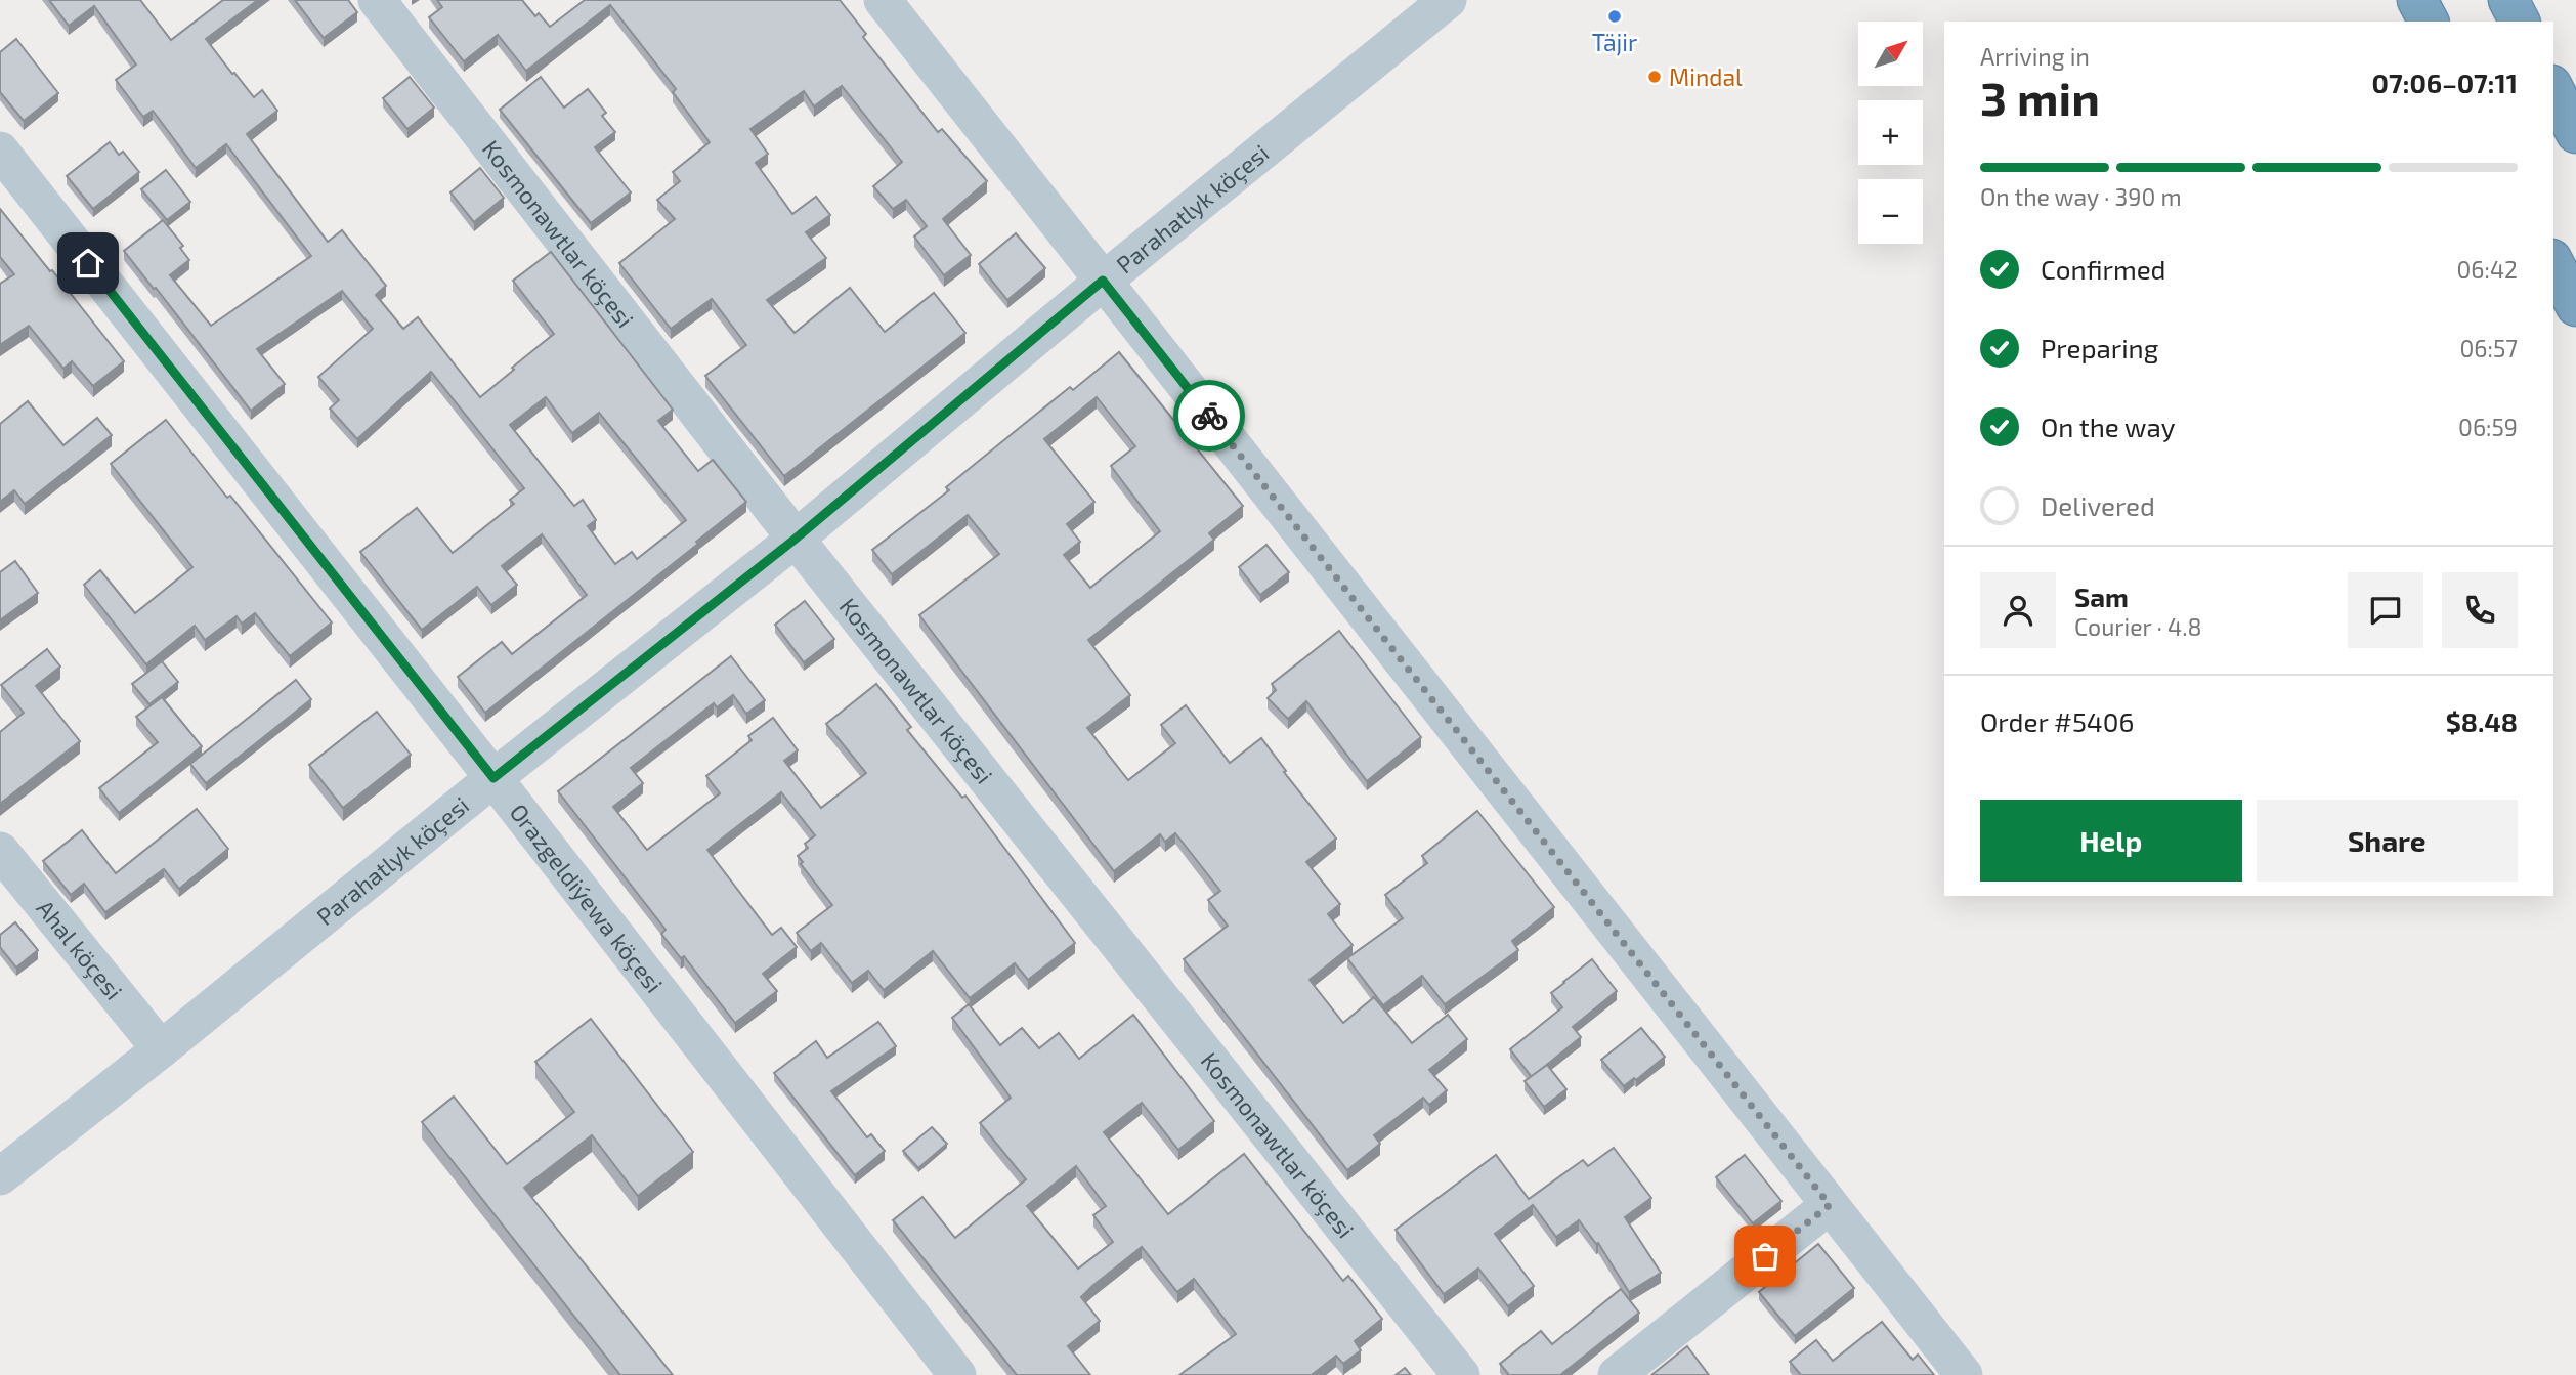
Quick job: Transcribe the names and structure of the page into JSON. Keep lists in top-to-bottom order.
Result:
{
  "streets": {
    "street": [
      "Parahatlyk köçesi",
      "Kosmonawtlar köçesi",
      "Orazgeldiýewa köçesi",
      "Ahal köçesi"
    ]
  },
  "crossings": [
    ["Parahatlyk köçesi", "Kosmonawtlar köçesi"],
    ["Parahatlyk köçesi", "Orazgeldiýewa köçesi"],
    ["Parahatlyk köçesi", "Ahal köçesi"]
  ],
  "places": ["Täjir", "Mindal"],
  "north": "top right",
  "page": {
    "map_buttons": ["+", "−"],
    "heading": ["3 min", "Arriving in", "07:06–07:11"],
    "panel": [
      "Sam",
      "Courier · 4.8",
      "Order #5406",
      "$8.48"
    ],
    "bar": "On the way · 390 m",
    "list": [
      ["Confirmed", "06:42"],
      ["Preparing", "06:57"],
      ["On the way", "06:59"],
      "Delivered"
    ],
    "buttons": ["Help", "Share"]
  }
}
